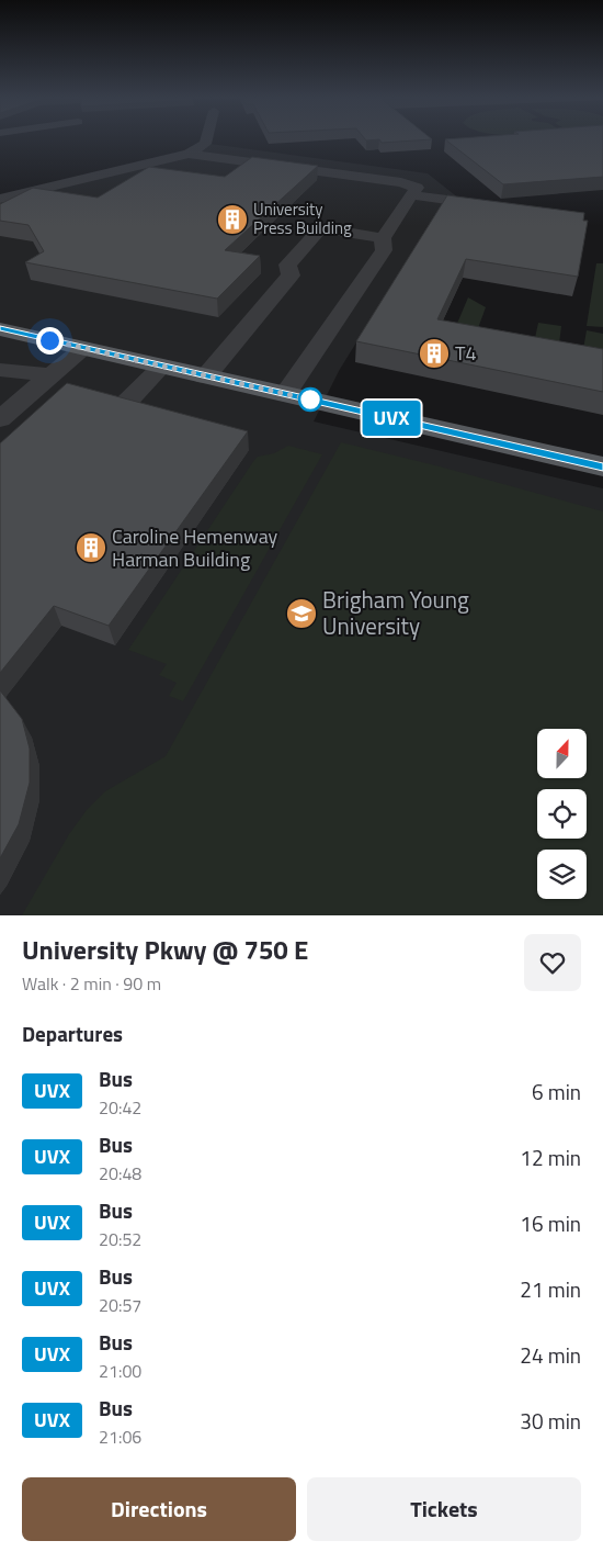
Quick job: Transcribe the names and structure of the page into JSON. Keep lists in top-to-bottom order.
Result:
{
  "places": {
    "building": ["University Press Building", "T4", "Caroline Hemenway Harman Building"],
    "school or university": ["Brigham Young University"]
  },
  "lines": ["bus line UVX"],
  "north": "top",
  "page": {
    "on_map": "UVX",
    "heading": [
      ["University Pkwy @ 750 E", "Walk · 2 min · 90 m"],
      "Departures"
    ],
    "list": [
      {
        "mark": "UVX",
        "name": "Bus",
        "note": "20:42",
        "value": "6 min"
      },
      {
        "mark": "UVX",
        "name": "Bus",
        "note": "20:48",
        "value": "12 min"
      },
      {
        "mark": "UVX",
        "name": "Bus",
        "note": "20:52",
        "value": "16 min"
      },
      {
        "mark": "UVX",
        "name": "Bus",
        "note": "20:57",
        "value": "21 min"
      },
      {
        "mark": "UVX",
        "name": "Bus",
        "note": "21:00",
        "value": "24 min"
      },
      {
        "mark": "UVX",
        "name": "Bus",
        "note": "21:06",
        "value": "30 min"
      }
    ],
    "buttons": ["Directions", "Tickets"]
  }
}
